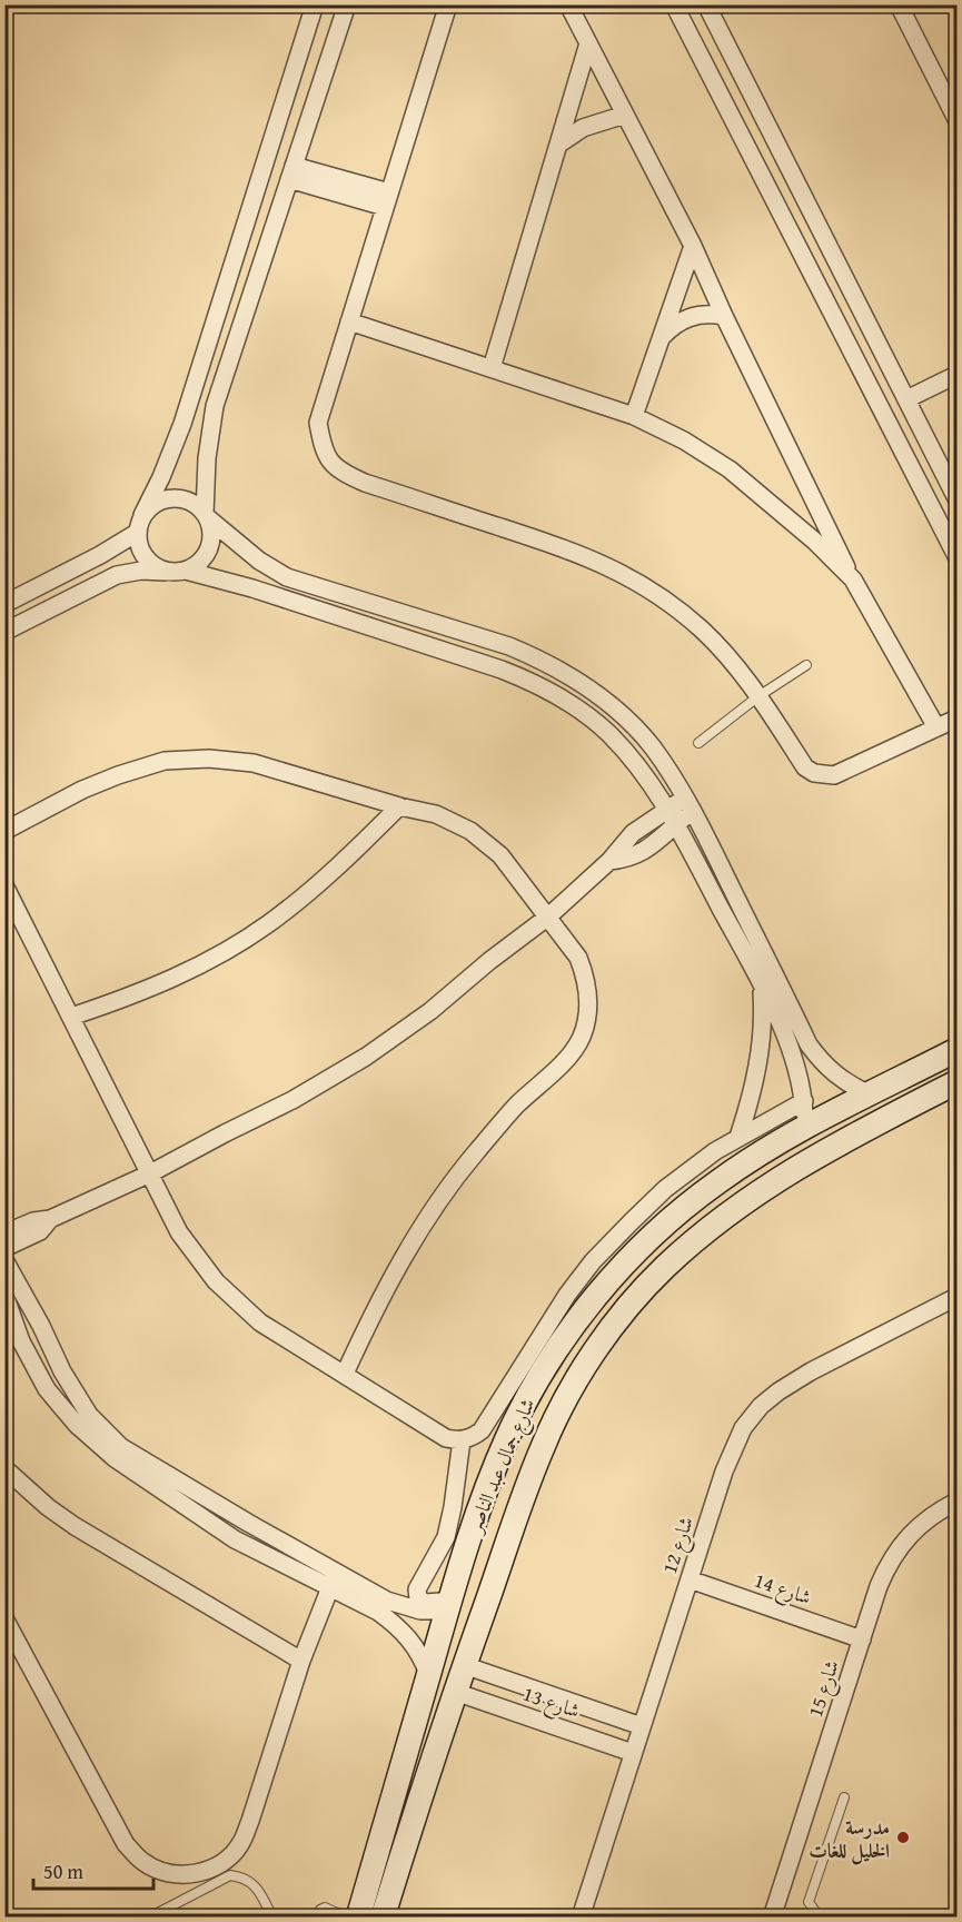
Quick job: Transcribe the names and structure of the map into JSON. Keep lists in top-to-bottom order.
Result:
{
  "streets": {
    "main road": ["شارع جمال عبد الناصر"],
    "street": [
      "شارع 12",
      "شارع 14",
      "شارع 15",
      "شارع 13"
    ]
  },
  "crossings": [
    ["شارع جمال عبد الناصر", "شارع 13"],
    ["شارع 12", "شارع 14"],
    ["شارع 12", "شارع 13"],
    ["شارع 14", "شارع 15"]
  ],
  "places": ["مدرسة الخليل للغات"],
  "scale_bar": "50 m"
}
